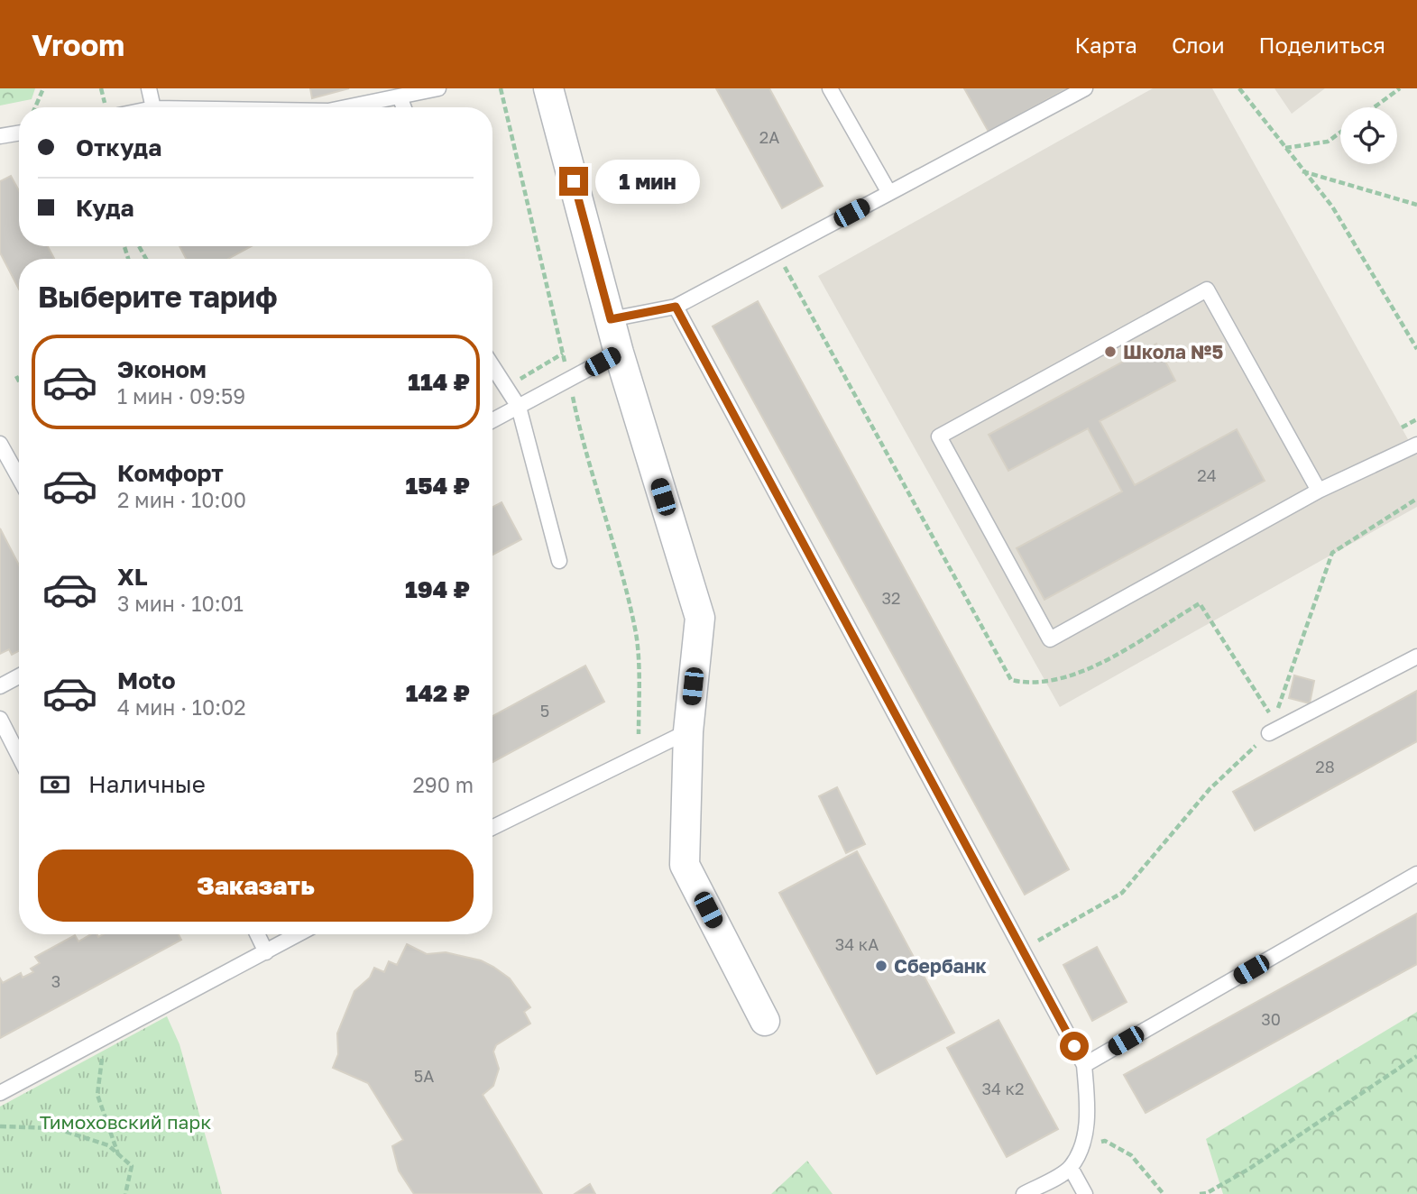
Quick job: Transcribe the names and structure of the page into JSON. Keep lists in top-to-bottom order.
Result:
{
  "parks": ["Тимоховский парк"],
  "places": ["Школа №5", "Сбербанк"],
  "house_numbers": [
    "2А",
    "24",
    "32",
    "5",
    "28",
    "34 кА",
    "3",
    "30",
    "5А",
    "34 к2"
  ],
  "page": {
    "header": "Vroom",
    "nav": ["Карта", "Слои", "Поделиться"],
    "banner": ["Откуда", "Куда"],
    "bubble": "1 мин",
    "heading": "Выберите тариф",
    "list": [
      {
        "name": "Эконом",
        "note": "1 мин · 09:59",
        "value": "114 ₽"
      },
      {
        "name": "Комфорт",
        "note": "2 мин · 10:00",
        "value": "154 ₽"
      },
      {
        "name": "XL",
        "note": "3 мин · 10:01",
        "value": "194 ₽"
      },
      {
        "name": "Moto",
        "note": "4 мин · 10:02",
        "value": "142 ₽"
      }
    ],
    "pay": ["Наличные", "290 m"],
    "buttons": "Заказать"
  }
}
